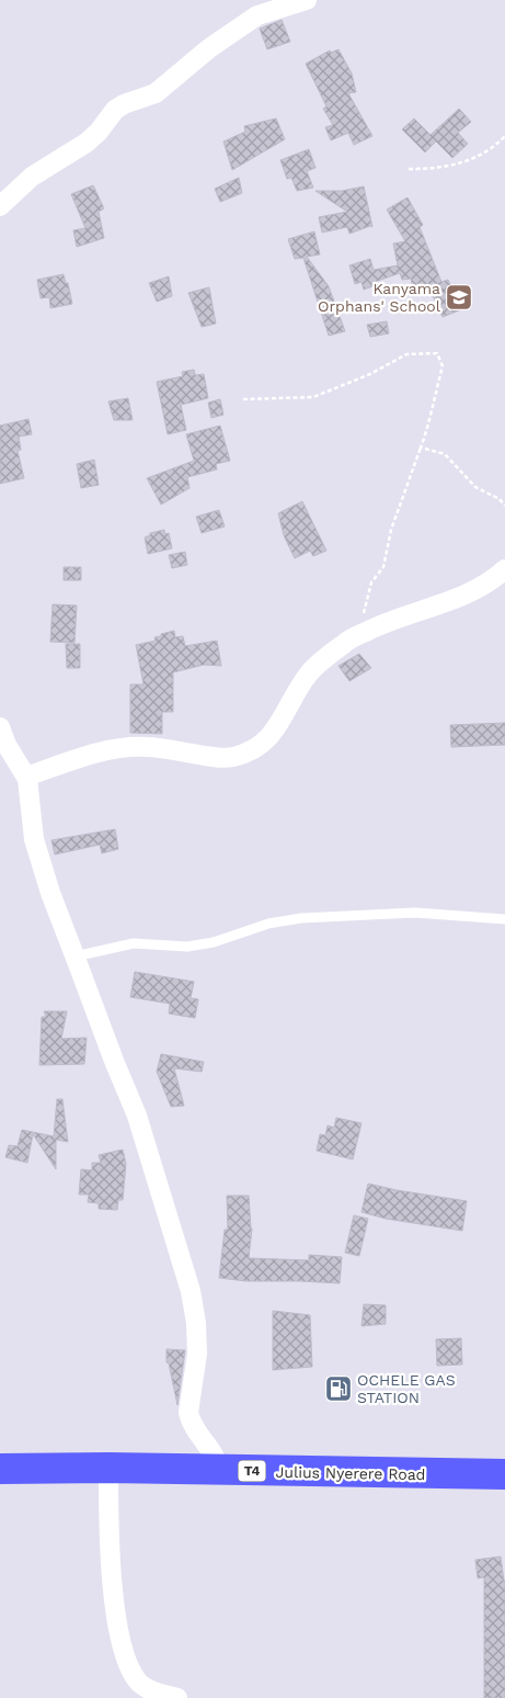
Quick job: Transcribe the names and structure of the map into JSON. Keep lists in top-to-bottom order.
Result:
{
  "streets": {
    "highway": ["T4", "Julius Nyerere Road"]
  },
  "places": {
    "school or university": ["Kanyama Orphans' School"],
    "fuel station": ["OCHELE GAS STATION"]
  }
}
